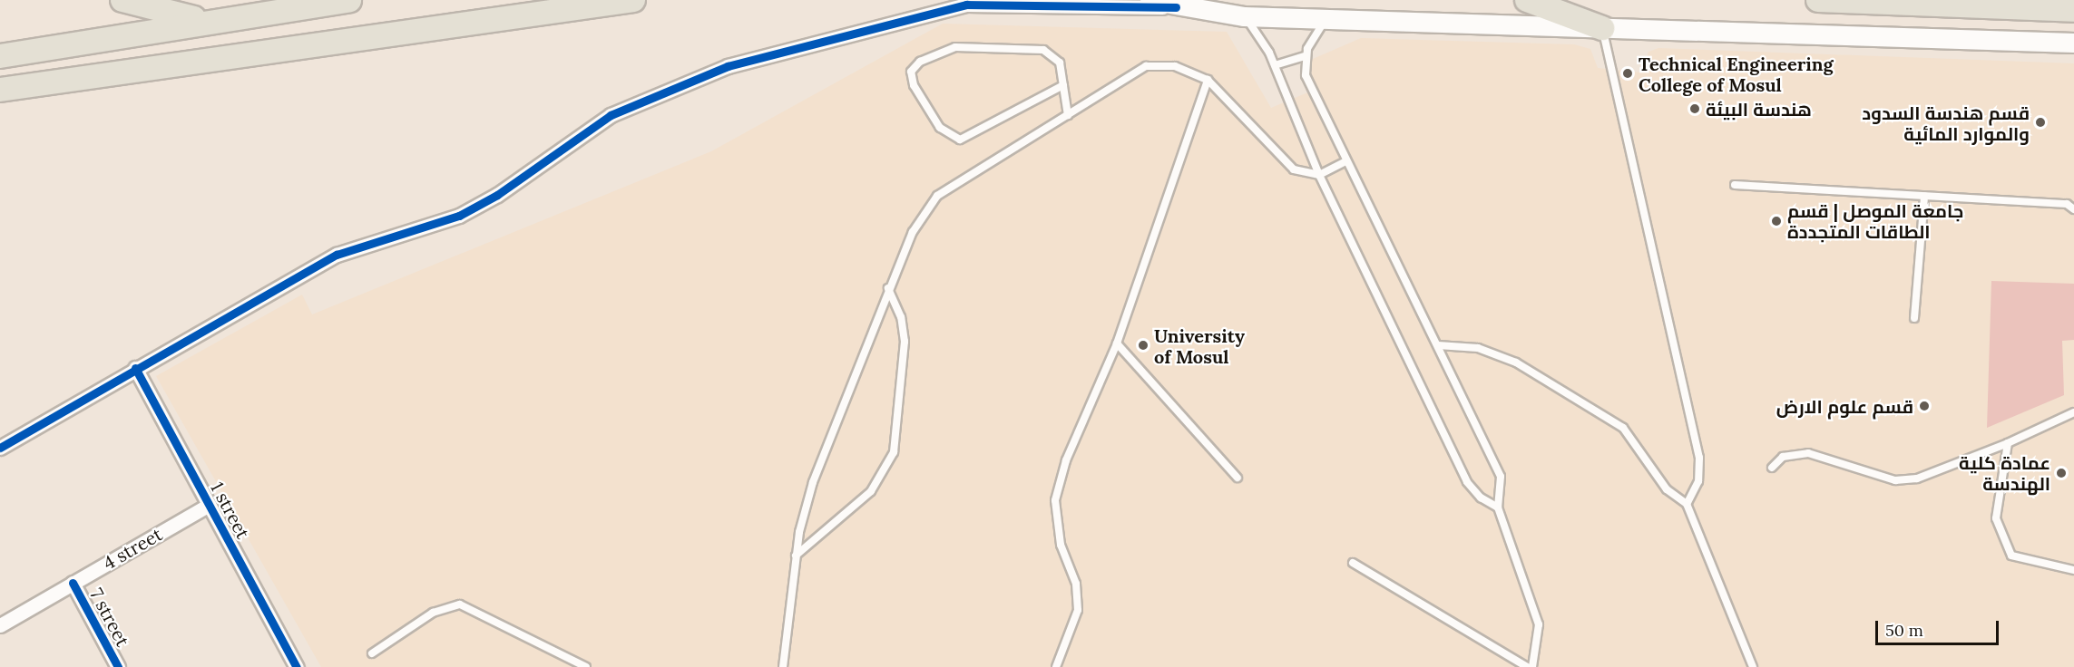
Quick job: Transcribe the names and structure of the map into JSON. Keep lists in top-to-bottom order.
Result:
{
  "streets": {
    "street": ["1 street", "4 street", "7 street"]
  },
  "crossings": [
    ["1 street", "4 street"],
    ["4 street", "7 street"]
  ],
  "places": [
    "Technical Engineering College of Mosul",
    "هندسة البيئة",
    "قسم هندسة السدود والموارد المائية",
    "جامعة الموصل | قسم الطاقات المتجددة",
    "University of Mosul",
    "قسم علوم الارض",
    "عمادة كلية الهندسة"
  ],
  "scale_bar": "50 m"
}
